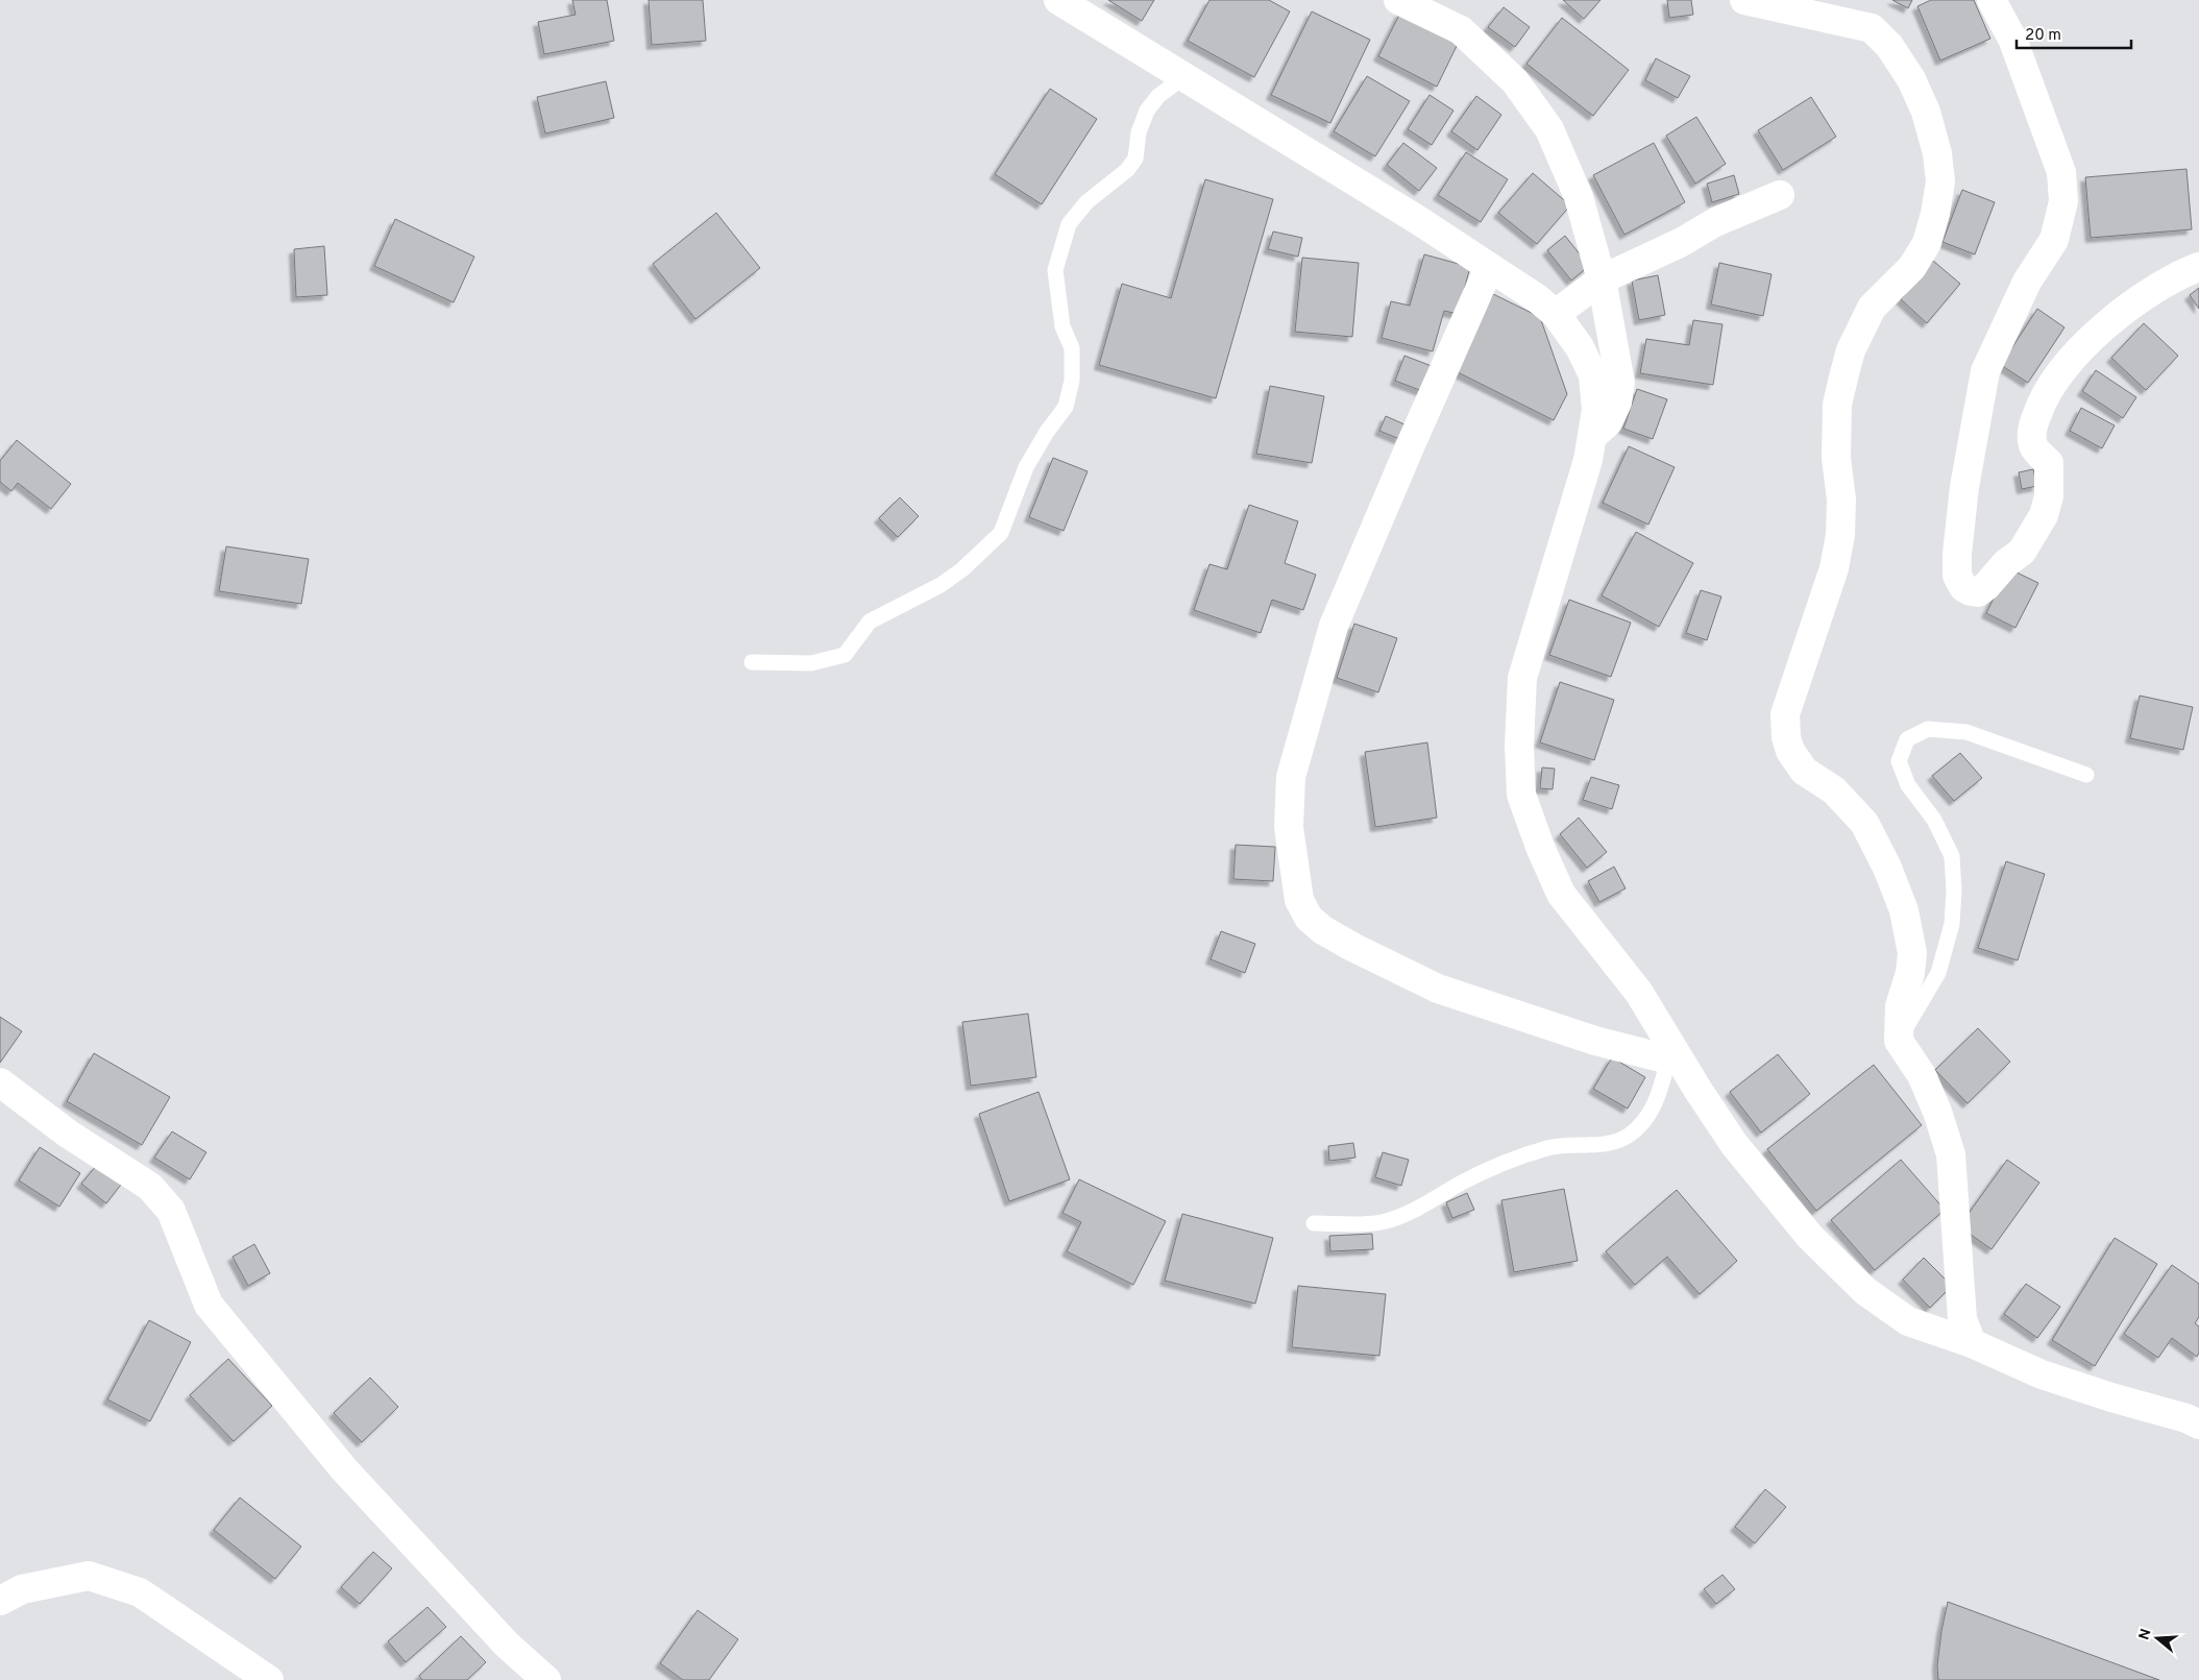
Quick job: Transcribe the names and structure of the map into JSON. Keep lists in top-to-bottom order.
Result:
{
  "scale_bar": "20 m",
  "north": "left"
}
